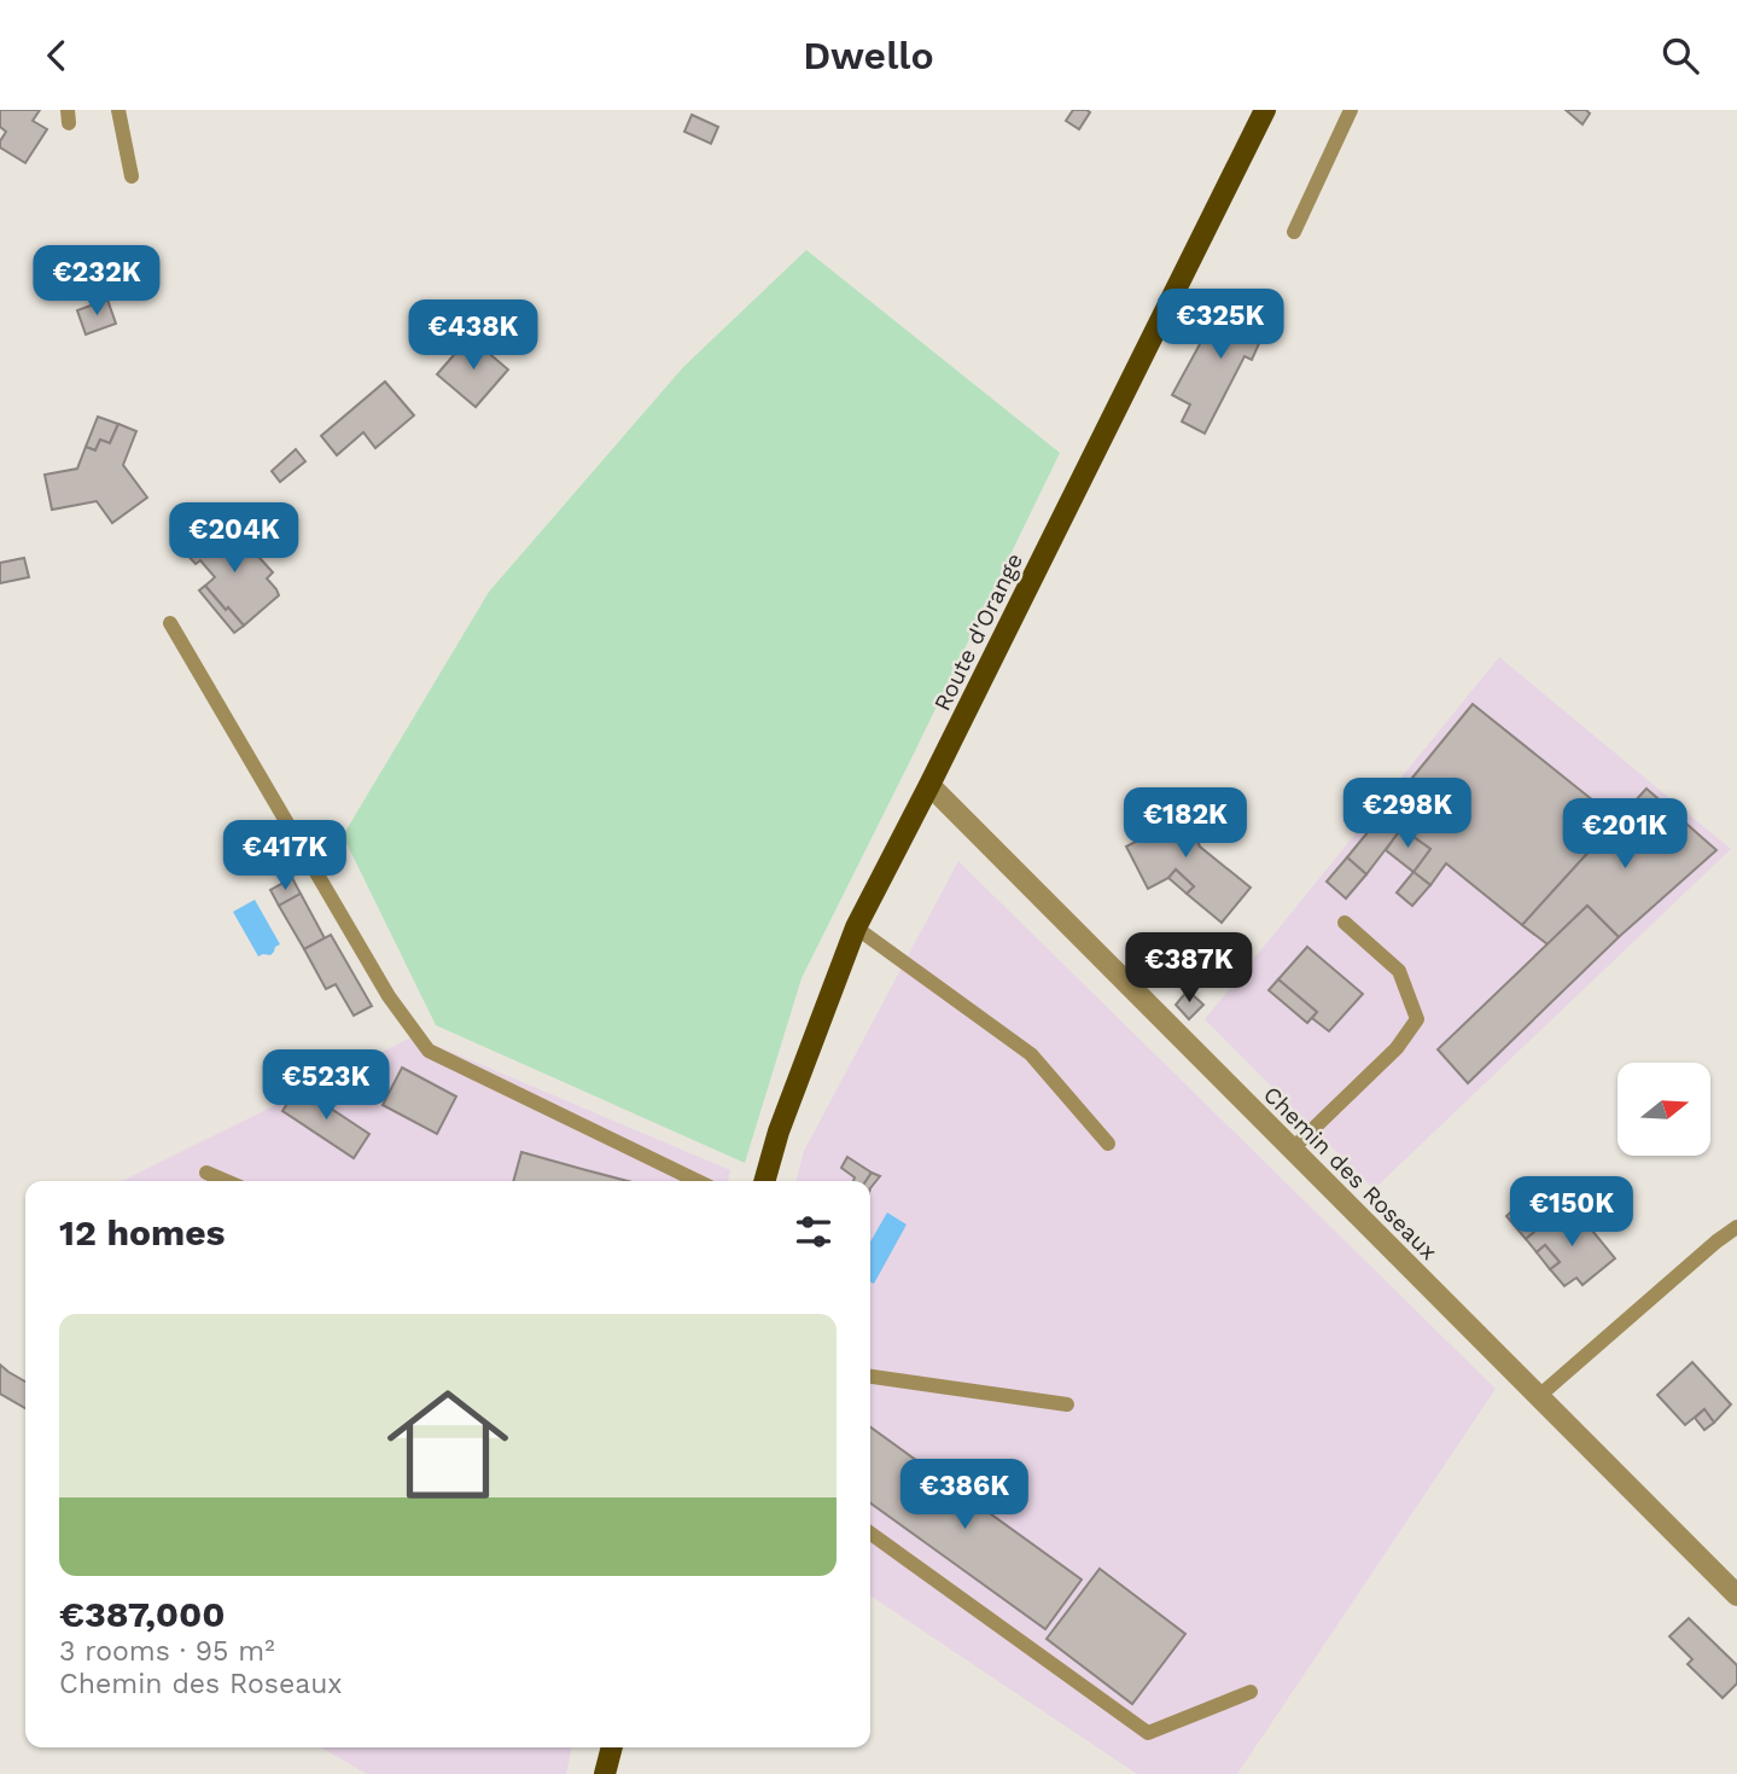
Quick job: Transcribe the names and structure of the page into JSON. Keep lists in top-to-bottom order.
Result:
{
  "streets": {
    "main road": ["Route d'Orange"],
    "street": ["Chemin des Roseaux"]
  },
  "crossings": [
    ["Route d'Orange", "Chemin des Roseaux"]
  ],
  "north": "right",
  "page": {
    "header": "Dwello",
    "price": [
      "€232K",
      "€325K",
      "€438K",
      "€204K",
      "€298K",
      "€182K",
      "€201K",
      "€417K",
      "€387K",
      "€523K",
      "€150K",
      "€386K"
    ],
    "heading": "12 homes",
    "list": [
      {
        "name": "€387,000",
        "note": "3 rooms · 95 m² · Chemin des Roseaux"
      }
    ]
  }
}
